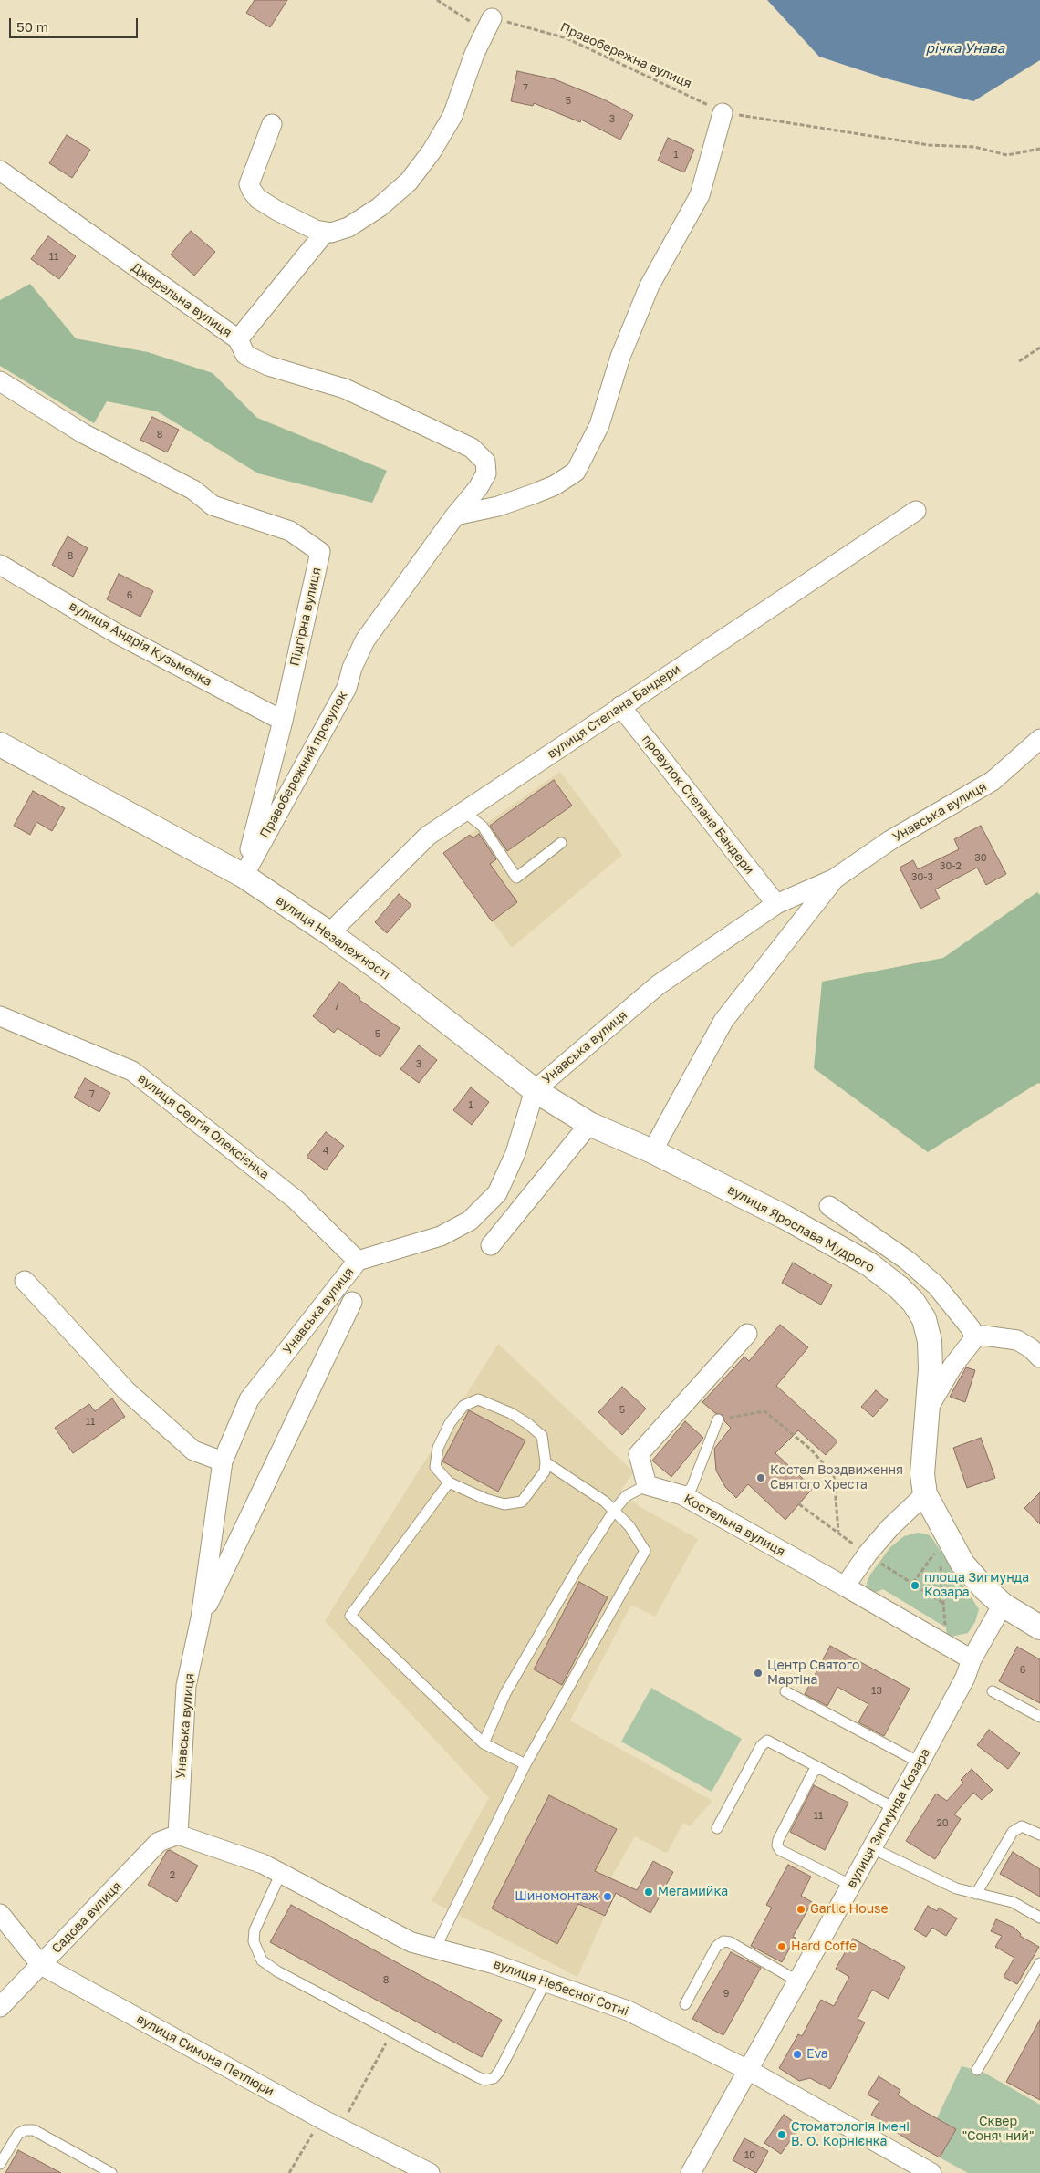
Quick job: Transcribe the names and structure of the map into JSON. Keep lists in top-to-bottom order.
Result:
{
  "streets": {
    "street": [
      "Джерельна вулиця",
      "Підгірна вулиця",
      "вулиця Андрія Кузьменка",
      "вулиця Степана Бандери",
      "Правобережний провулок",
      "провулок Степана Бандери",
      "Унавська вулиця",
      "вулиця Незалежності",
      "вулиця Сергія Олексієнка",
      "вулиця Ярослава Мудрого",
      "Костельна вулиця",
      "вулиця Зигмунда Козара",
      "Садова вулиця",
      "вулиця Небесної Сотні",
      "вулиця Симона Петлюри"
    ],
    "path": ["Правобережна вулиця"]
  },
  "crossings": [
    ["Джерельна вулиця", "Правобережний провулок"],
    ["Підгірна вулиця", "вулиця Андрія Кузьменка"],
    ["Підгірна вулиця", "Правобережний провулок"],
    ["Підгірна вулиця", "вулиця Незалежності"],
    ["вулиця Степана Бандери", "провулок Степана Бандери"],
    ["вулиця Степана Бандери", "вулиця Незалежності"],
    ["Правобережний провулок", "вулиця Незалежності"],
    ["провулок Степана Бандери", "Унавська вулиця"],
    ["Унавська вулиця", "вулиця Незалежності"],
    ["Унавська вулиця", "вулиця Сергія Олексієнка"],
    ["Унавська вулиця", "вулиця Ярослава Мудрого"],
    ["Унавська вулиця", "Садова вулиця"],
    ["Унавська вулиця", "вулиця Небесної Сотні"],
    ["вулиця Незалежності", "вулиця Ярослава Мудрого"],
    ["вулиця Ярослава Мудрого", "вулиця Зигмунда Козара"],
    ["вулиця Зигмунда Козара", "вулиця Небесної Сотні"],
    ["Садова вулиця", "вулиця Небесної Сотні"],
    ["Садова вулиця", "вулиця Симона Петлюри"]
  ],
  "water": ["річка Унава"],
  "parks": ["Сквер \"Сонячний\""],
  "places": [
    "Костел Воздвиження Святого Хреста",
    "площа Зигмунда Козара",
    "Центр Святого Мартіна",
    "Мегамийка",
    "Шиномонтаж",
    "Garlic House",
    "Hard Coffe",
    "Eva",
    "Стоматологія імені В. О. Корнієнка"
  ],
  "house_numbers": [
    "7",
    "5",
    "3",
    "1",
    "11",
    "8",
    "8",
    "6",
    "30",
    "30-2",
    "30-3",
    "7",
    "5",
    "3",
    "7",
    "1",
    "4",
    "5",
    "11",
    "6",
    "13",
    "11",
    "20",
    "2",
    "8",
    "9",
    "10"
  ],
  "scale_bar": "50 m"
}
